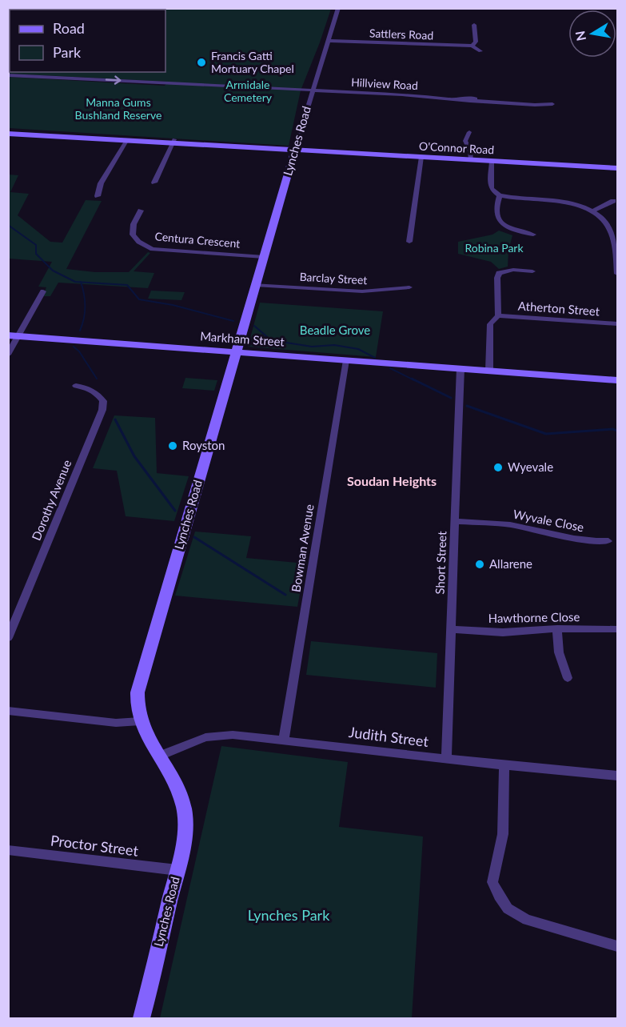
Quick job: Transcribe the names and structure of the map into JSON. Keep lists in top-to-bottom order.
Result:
{
  "streets": {
    "street": [
      "Sattlers Road",
      "Hillview Road",
      "Lynches Road",
      "O'Connor Road",
      "Centura Crescent",
      "Barclay Street",
      "Atherton Street",
      "Markham Street",
      "Dorothy Avenue",
      "Wyvale Close",
      "Bowman Avenue",
      "Short Street",
      "Hawthorne Close",
      "Judith Street",
      "Proctor Street"
    ]
  },
  "crossings": [
    ["Sattlers Road", "Lynches Road"],
    ["Hillview Road", "Lynches Road"],
    ["Lynches Road", "O'Connor Road"],
    ["Lynches Road", "Centura Crescent"],
    ["Lynches Road", "Barclay Street"],
    ["Lynches Road", "Markham Street"],
    ["Lynches Road", "Judith Street"],
    ["Lynches Road", "Proctor Street"],
    ["Markham Street", "Bowman Avenue"],
    ["Markham Street", "Short Street"],
    ["Wyvale Close", "Short Street"],
    ["Bowman Avenue", "Judith Street"],
    ["Short Street", "Hawthorne Close"],
    ["Short Street", "Judith Street"]
  ],
  "one_way": ["Hillview Road"],
  "districts": ["Soudan Heights"],
  "parks": [
    "Armidale Cemetery",
    "Manna Gums Bushland Reserve",
    "Robina Park",
    "Beadle Grove",
    "Lynches Park"
  ],
  "places": [
    "Francis Gatti Mortuary Chapel",
    "Royston",
    "Wyevale",
    "Allarene"
  ],
  "legend": ["Road", "Park"],
  "north": "left"
}
